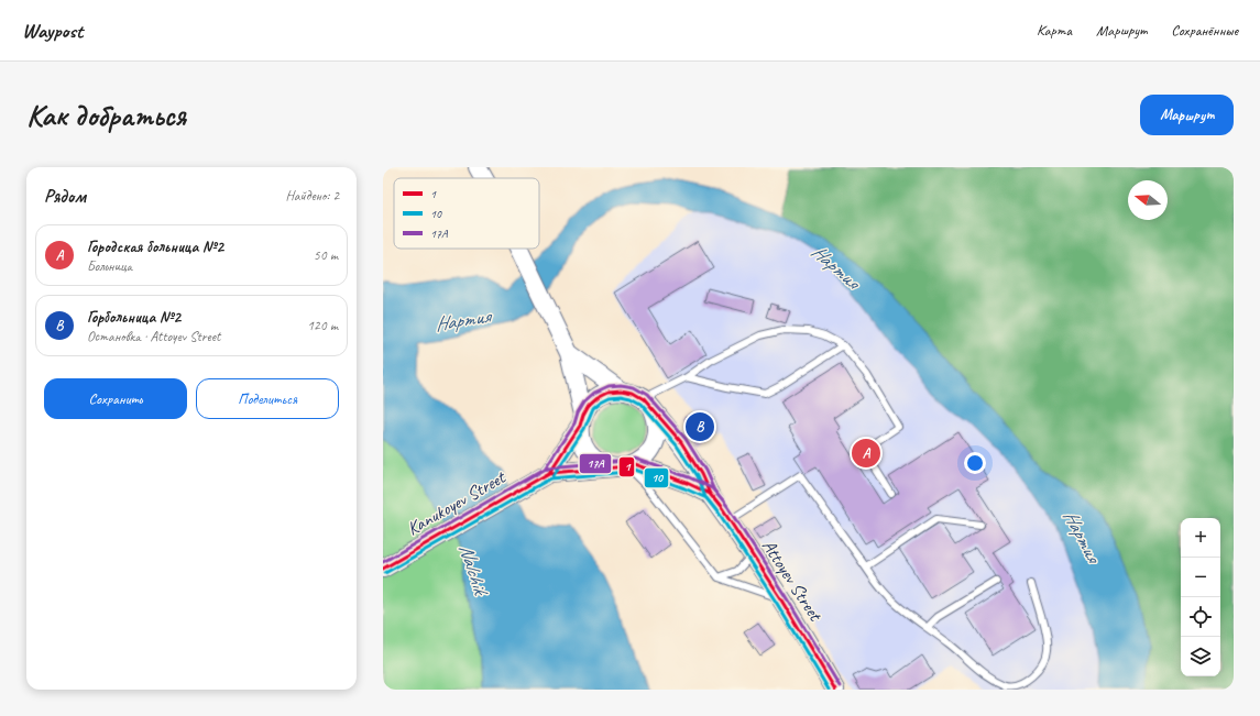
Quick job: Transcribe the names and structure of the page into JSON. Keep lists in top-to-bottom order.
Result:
{
  "streets": {
    "street": ["Kanukoyev Street", "Attoyev Street"]
  },
  "water": ["Нартия", "Nalchik"],
  "lines": ["transit line 17А", "transit line 1", "transit line 10"],
  "legend": ["1", "10", "17А"],
  "north": "left",
  "page": {
    "header": "Waypost",
    "nav": ["Карта", "Маршрут", "Сохранённые"],
    "buttons": [
      "Маршрут",
      ["Сохранить", "Поделиться"]
    ],
    "title": "Как добраться",
    "heading": ["Рядом", "Найдено: 2"],
    "list": [
      {
        "mark": "A",
        "name": "Городская больница №2",
        "note": "Больница",
        "value": "50 m"
      },
      {
        "mark": "B",
        "name": "Горбольница №2",
        "note": "Остановка · Attoyev Street",
        "value": "120 m"
      }
    ],
    "pins": ["B", "A"],
    "map_buttons": ["+", "−"]
  }
}
